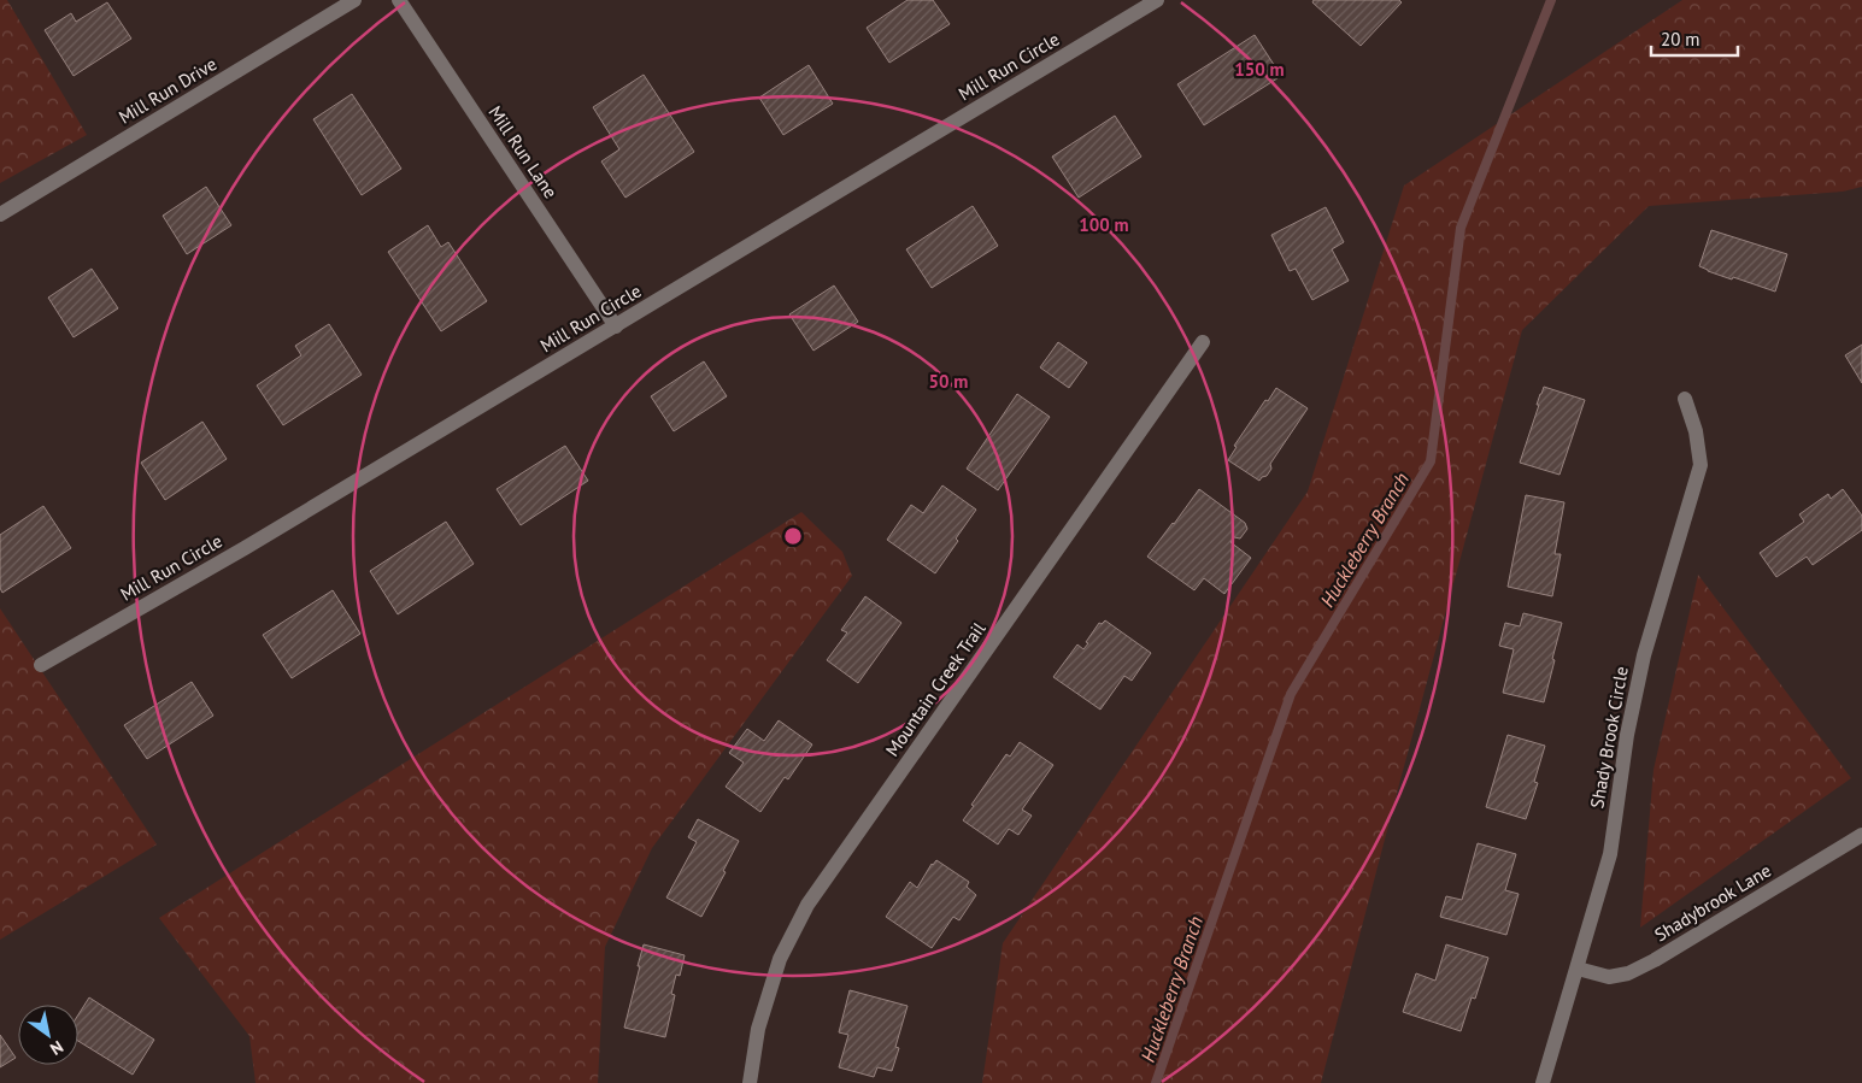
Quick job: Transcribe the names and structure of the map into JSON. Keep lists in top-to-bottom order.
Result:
{
  "streets": {
    "street": [
      "Mill Run Circle",
      "Mill Run Drive",
      "Mill Run Lane",
      "Mountain Creek Trail",
      "Shady Brook Circle",
      "Shadybrook Lane"
    ]
  },
  "crossings": [
    ["Mill Run Circle", "Mill Run Lane"],
    ["Shady Brook Circle", "Shadybrook Lane"]
  ],
  "water": ["Huckleberry Branch"],
  "scale_bar": "20 m",
  "north": "bottom right",
  "rings": ["150 m", "100 m", "50 m"]
}
